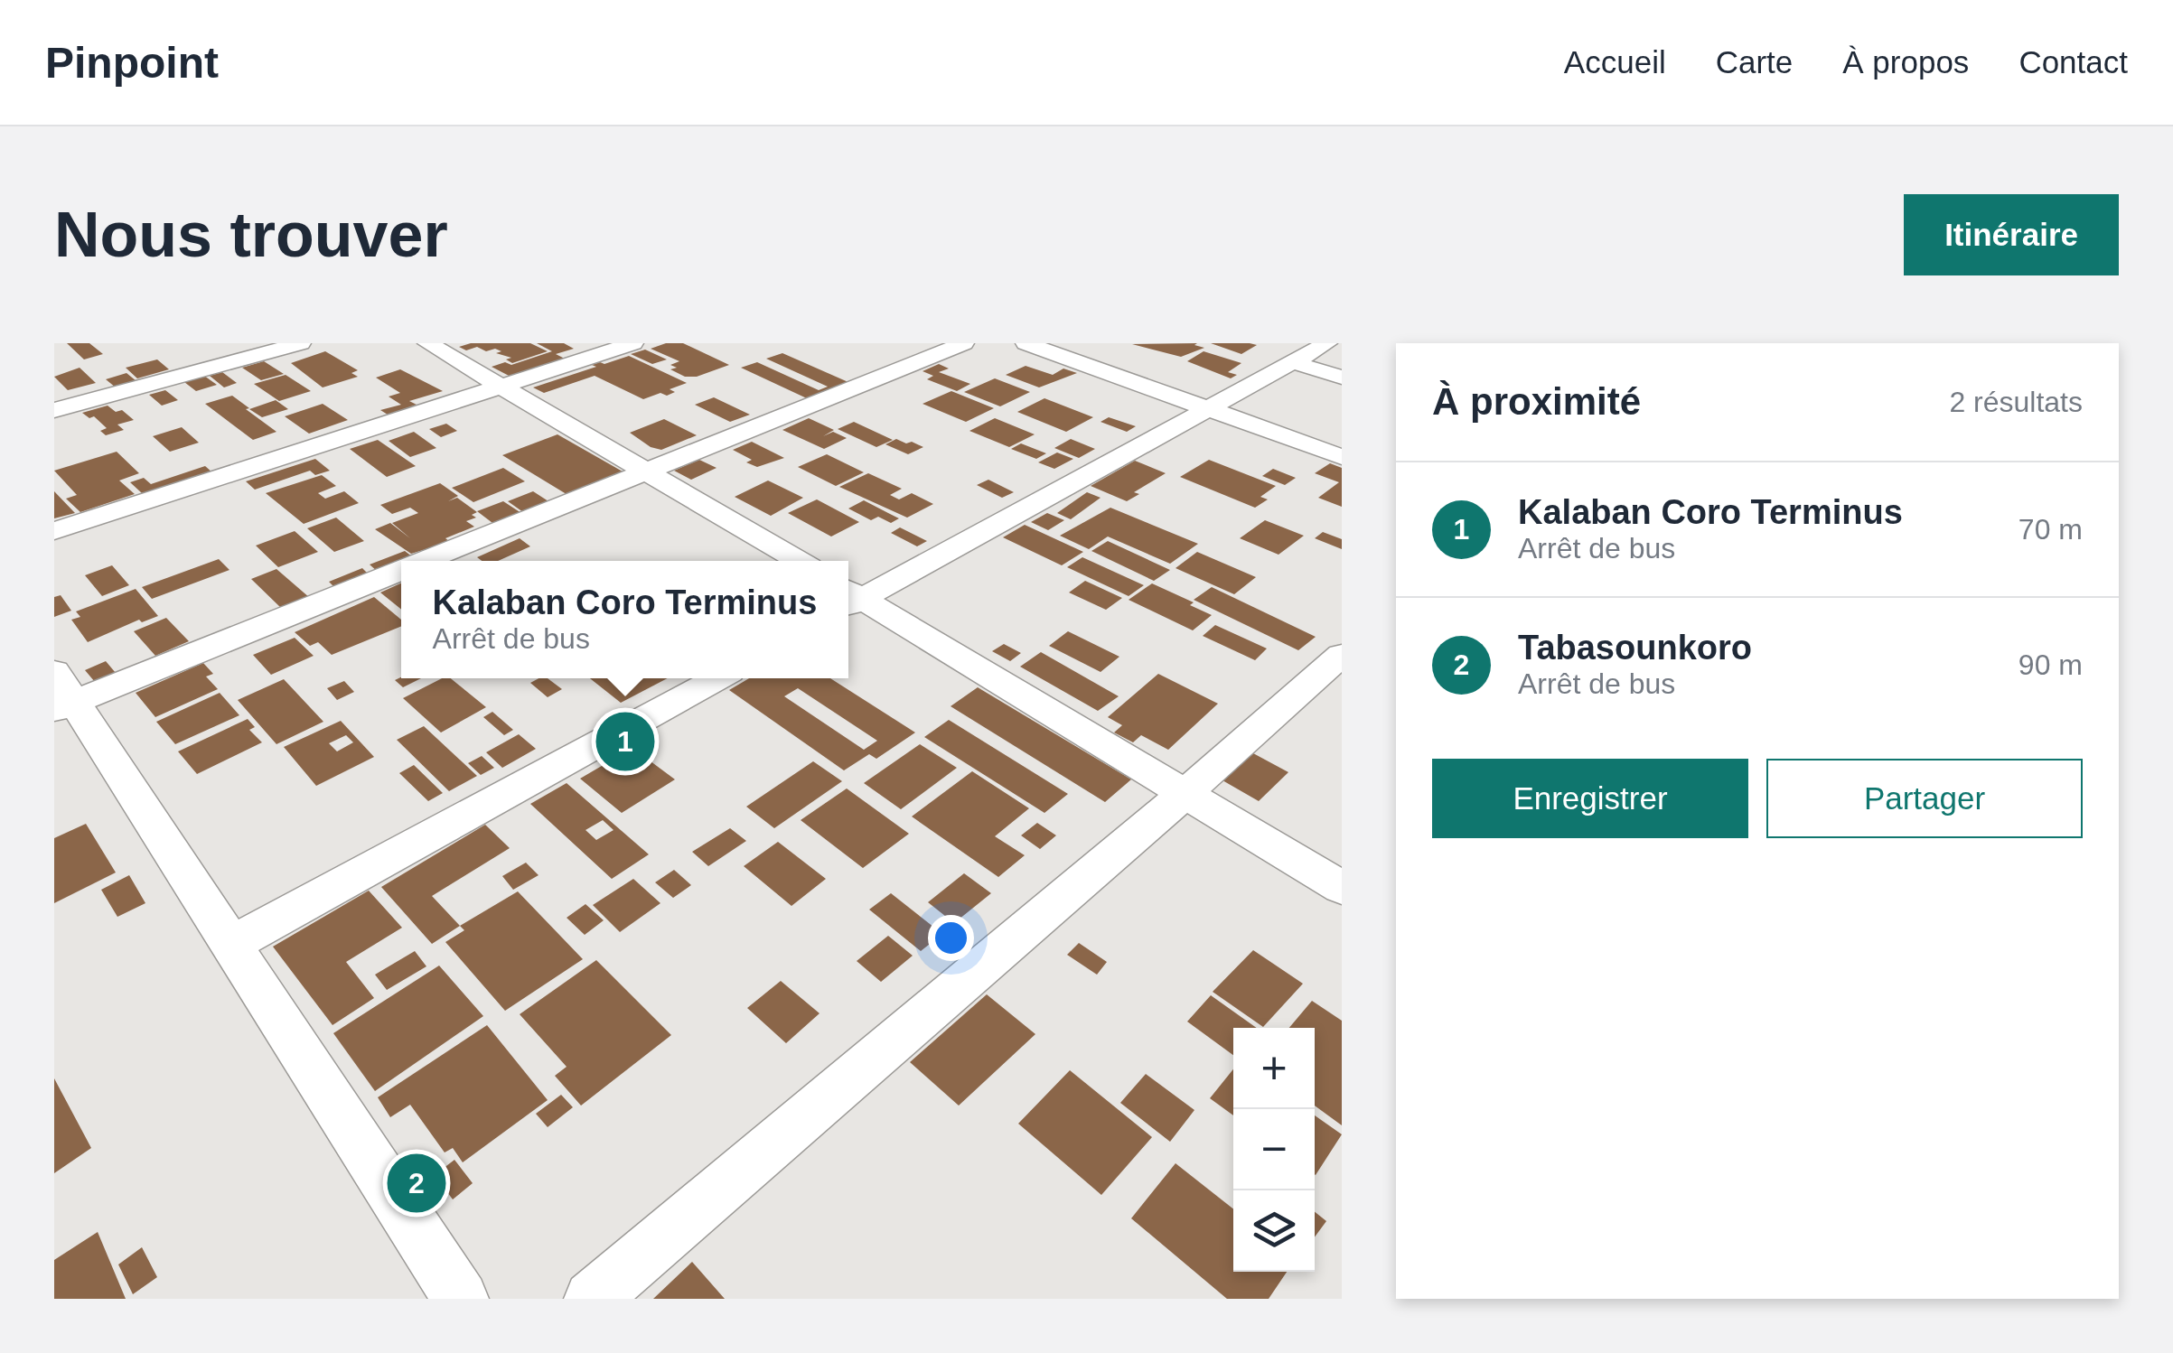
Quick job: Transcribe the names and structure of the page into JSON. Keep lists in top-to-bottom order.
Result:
{
  "page": {
    "header": "Pinpoint",
    "nav": [
      "Accueil",
      "Carte",
      "À propos",
      "Contact"
    ],
    "buttons": [
      "Itinéraire",
      ["Enregistrer", "Partager"]
    ],
    "title": "Nous trouver",
    "heading": ["À proximité", "2 résultats"],
    "list": [
      {
        "mark": "1",
        "name": "Kalaban Coro Terminus",
        "note": "Arrêt de bus",
        "value": "70 m"
      },
      {
        "mark": "2",
        "name": "Tabasounkoro",
        "note": "Arrêt de bus",
        "value": "90 m"
      }
    ],
    "popup": ["Kalaban Coro Terminus", "Arrêt de bus"],
    "pins": ["1", "2"],
    "map_buttons": ["+", "−"]
  }
}
